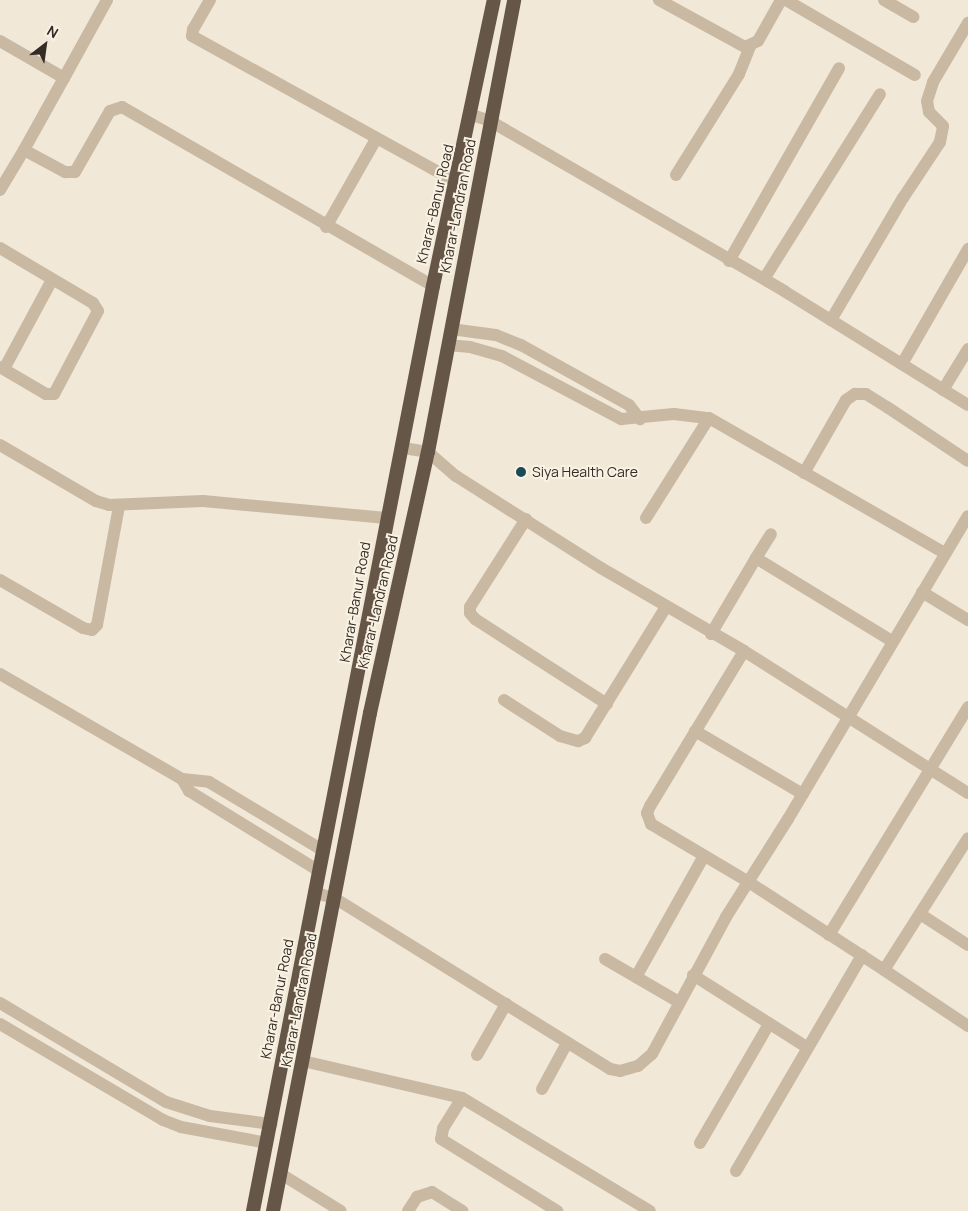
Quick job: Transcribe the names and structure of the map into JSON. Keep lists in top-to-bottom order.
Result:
{
  "streets": {
    "highway": ["Kharar-Banur Road", "Kharar-Landran Road"]
  },
  "places": ["Siya Health Care"],
  "north": "top right"
}
